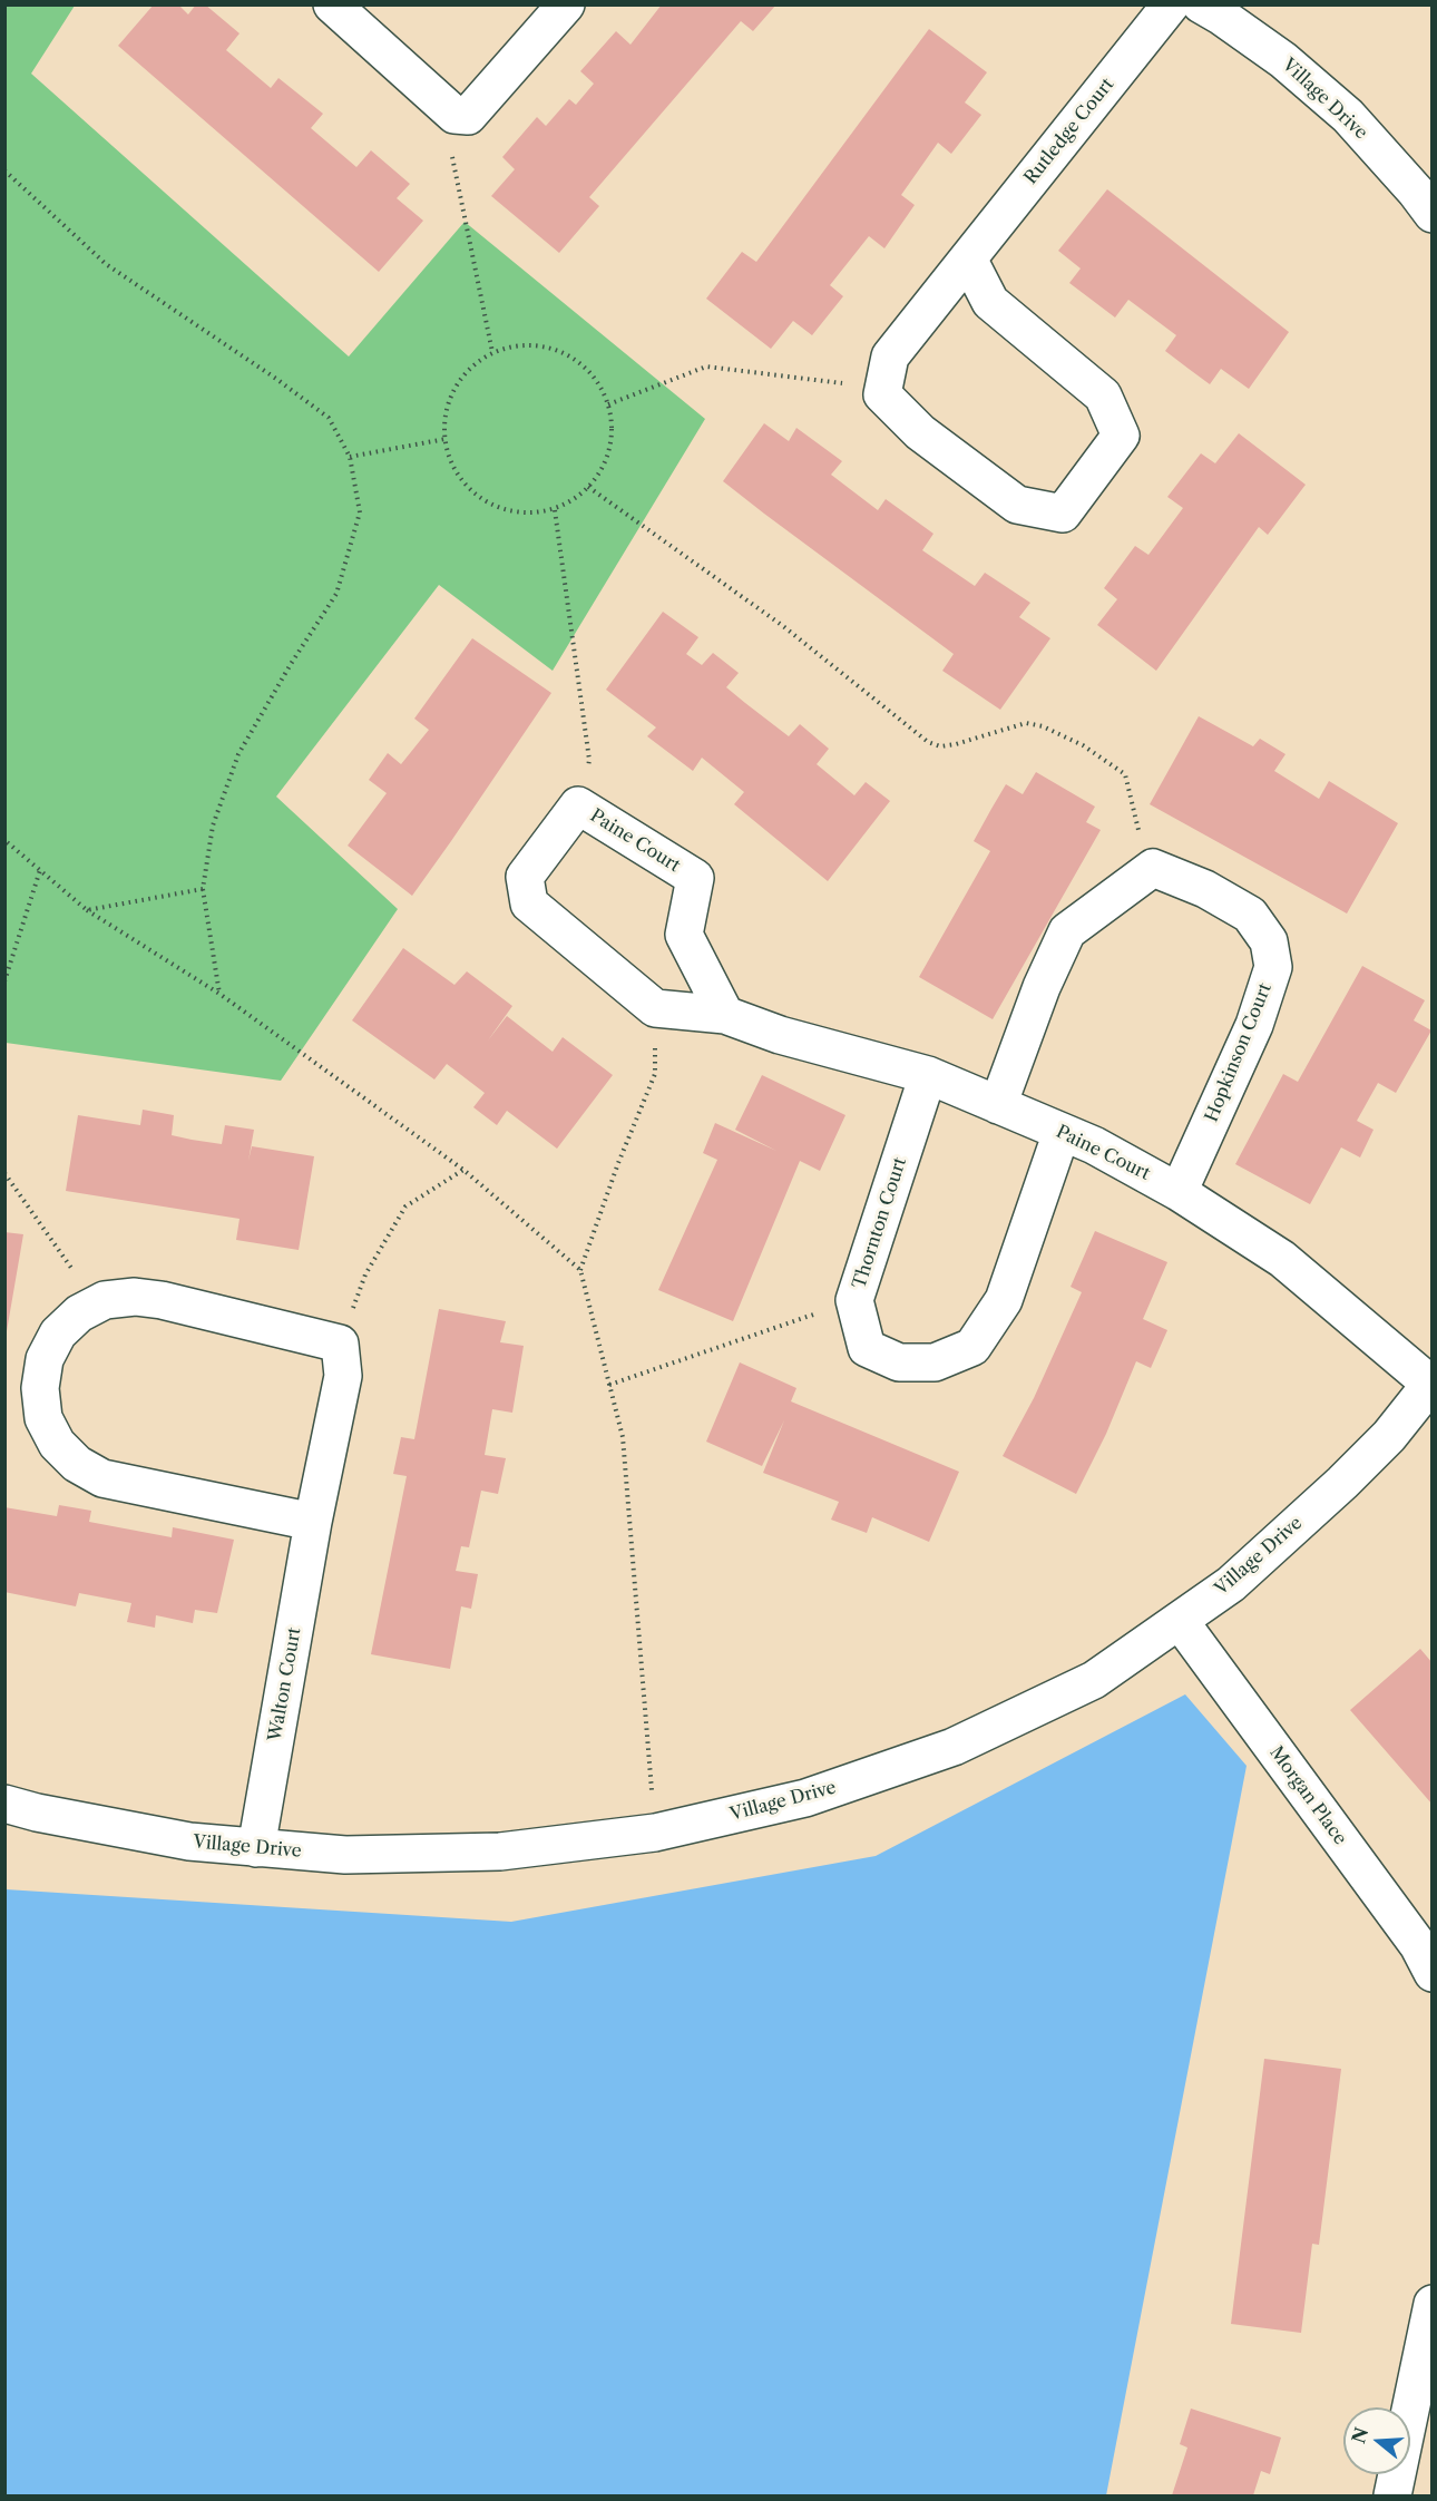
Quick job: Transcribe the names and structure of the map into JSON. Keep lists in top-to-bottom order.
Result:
{
  "streets": {
    "street": [
      "Village Drive",
      "Rutledge Court",
      "Paine Court",
      "Hopkinson Court",
      "Thornton Court",
      "Walton Court",
      "Morgan Place"
    ]
  },
  "crossings": [
    ["Village Drive", "Paine Court"],
    ["Village Drive", "Walton Court"],
    ["Village Drive", "Morgan Place"],
    ["Paine Court", "Hopkinson Court"],
    ["Paine Court", "Thornton Court"]
  ],
  "north": "left"
}
